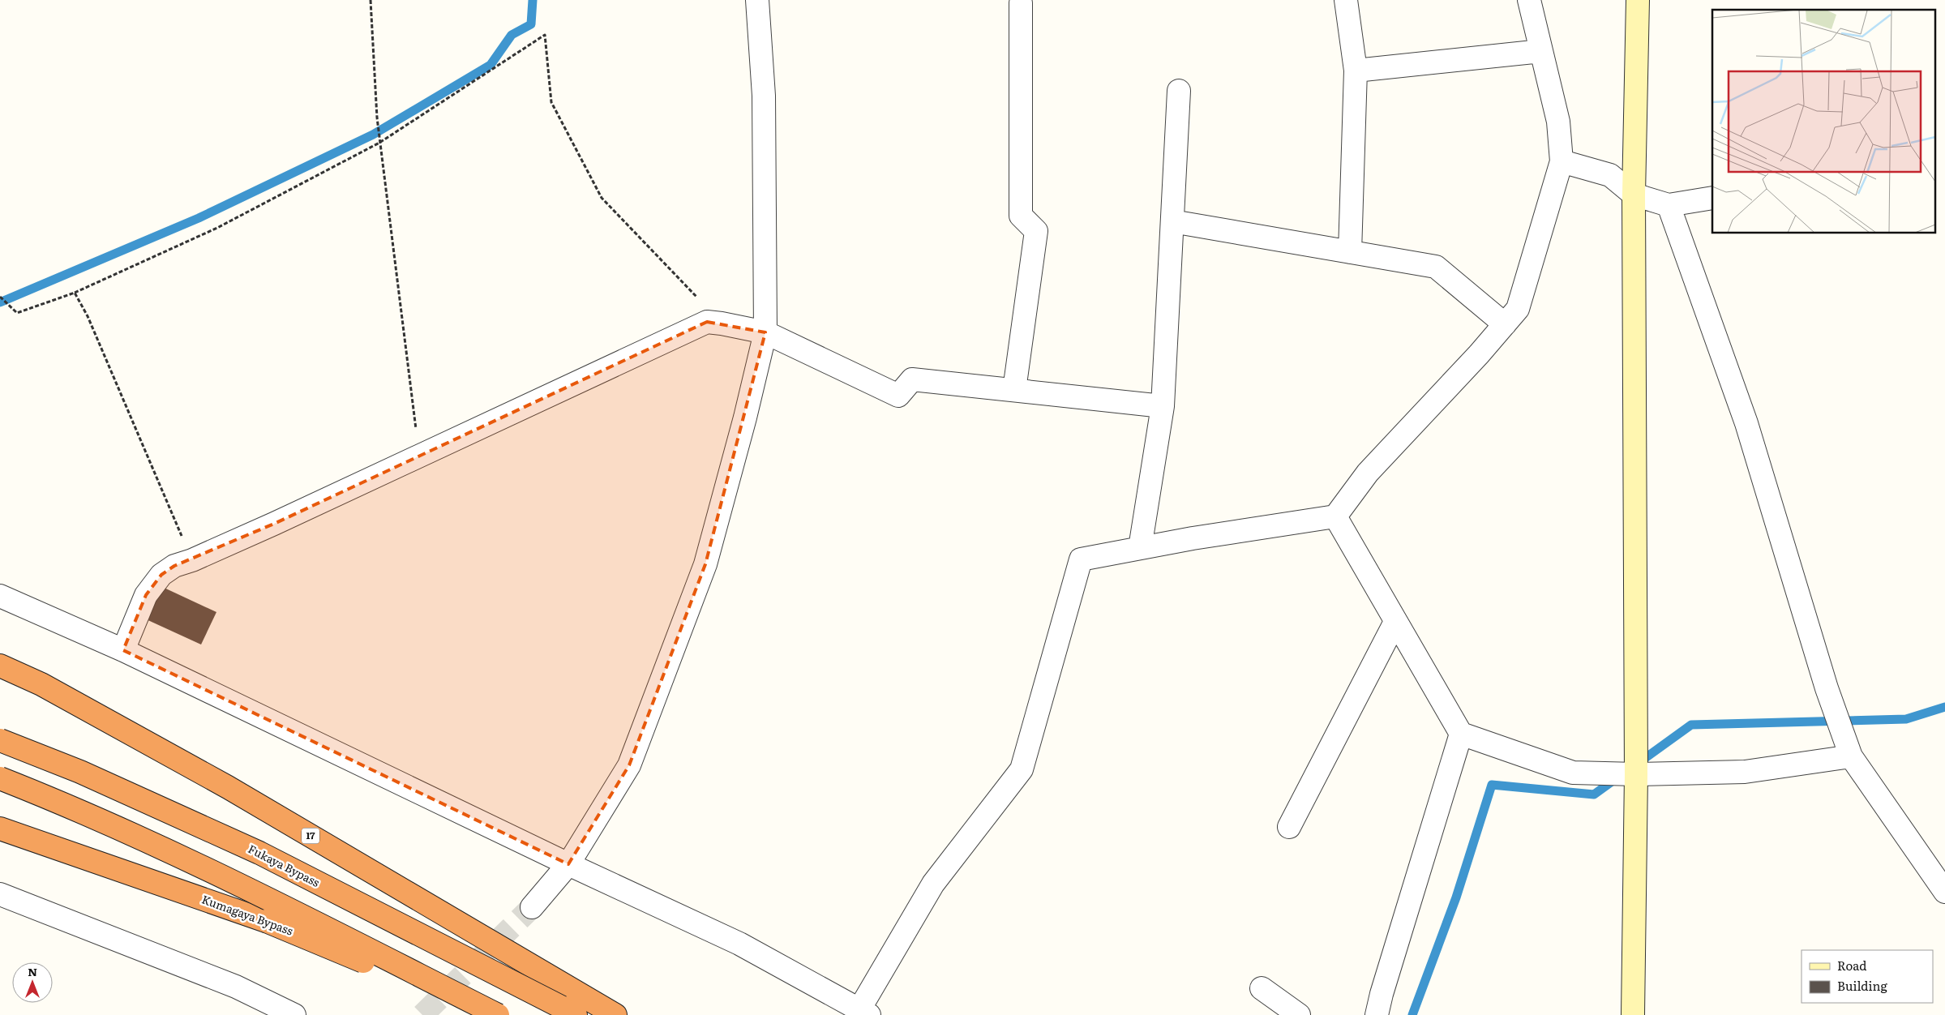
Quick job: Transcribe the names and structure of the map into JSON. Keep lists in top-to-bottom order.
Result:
{
  "streets": {
    "highway": ["17", "Fukaya Bypass", "Kumagaya Bypass"]
  },
  "legend": ["Road", "Building"],
  "north": "top"
}
